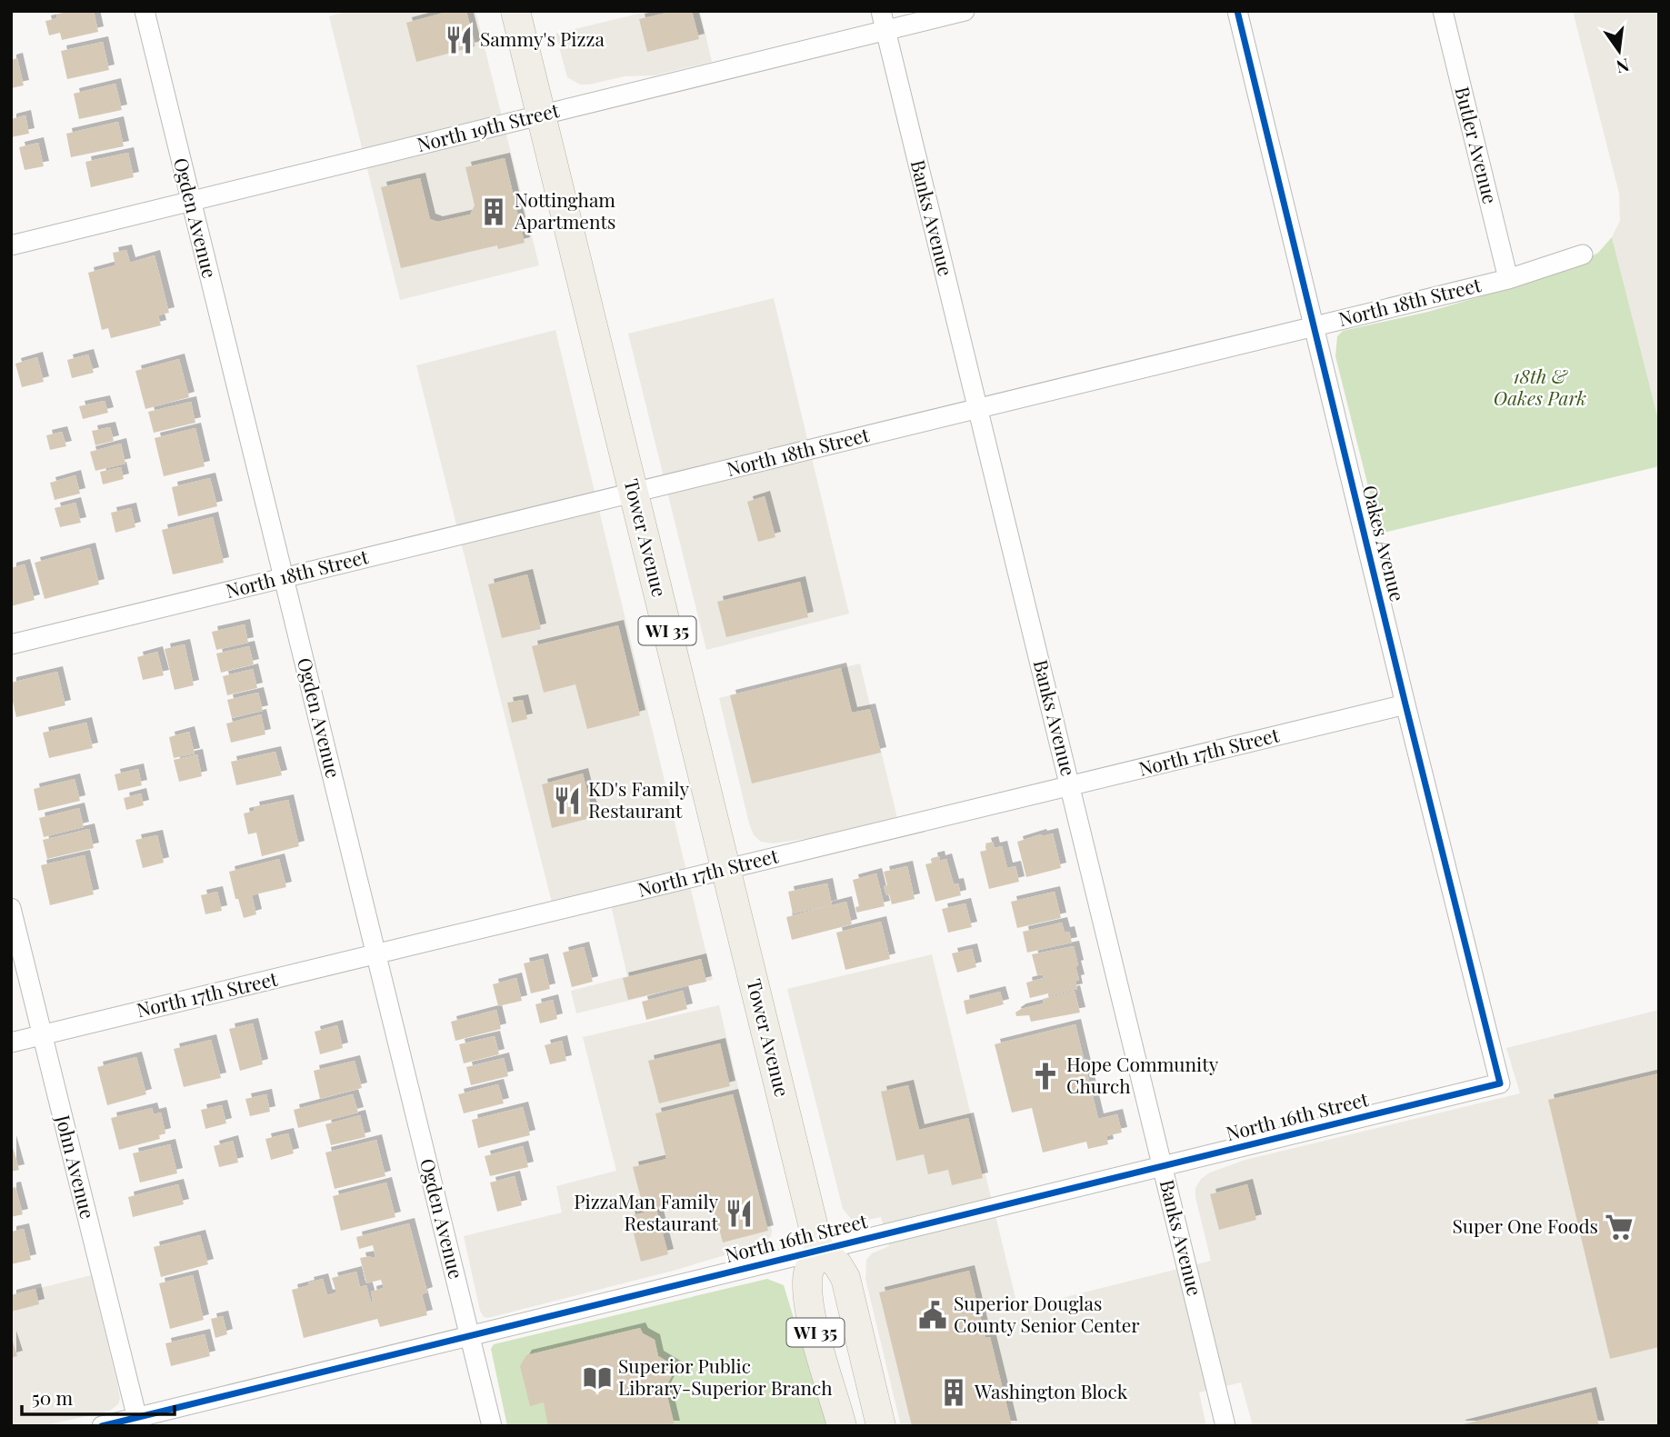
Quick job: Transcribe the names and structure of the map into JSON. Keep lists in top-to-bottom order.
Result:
{
  "streets": {
    "main road": ["Tower Avenue", "WI 35"],
    "street": [
      "North 19th Street",
      "Butler Avenue",
      "Ogden Avenue",
      "Banks Avenue",
      "North 18th Street",
      "Oakes Avenue",
      "North 17th Street",
      "North 16th Street",
      "John Avenue"
    ]
  },
  "crossings": [
    ["North 19th Street", "Ogden Avenue"],
    ["North 19th Street", "Banks Avenue"],
    ["North 19th Street", "Tower Avenue"],
    ["Butler Avenue", "North 18th Street"],
    ["Ogden Avenue", "North 18th Street"],
    ["Ogden Avenue", "North 17th Street"],
    ["Ogden Avenue", "North 16th Street"],
    ["Banks Avenue", "North 18th Street"],
    ["Banks Avenue", "North 17th Street"],
    ["Banks Avenue", "North 16th Street"],
    ["North 18th Street", "Tower Avenue"],
    ["North 18th Street", "Oakes Avenue"],
    ["Tower Avenue", "WI 35"],
    ["Tower Avenue", "North 17th Street"],
    ["Tower Avenue", "North 16th Street"],
    ["Oakes Avenue", "North 17th Street"],
    ["Oakes Avenue", "North 16th Street"],
    ["WI 35", "North 16th Street"],
    ["North 17th Street", "John Avenue"],
    ["North 16th Street", "John Avenue"]
  ],
  "parks": ["18th & Oakes Park"],
  "places": {
    "restaurant": ["Sammy's Pizza", "KD's Family Restaurant", "PizzaMan Family Restaurant"],
    "building": ["Nottingham Apartments", "Washington Block"],
    "church": ["Hope Community Church"],
    "supermarket": ["Super One Foods"],
    "public building": ["Superior Douglas County Senior Center"],
    "library": ["Superior Public Library-Superior Branch"]
  },
  "scale_bar": "50 m",
  "north": "bottom"
}
